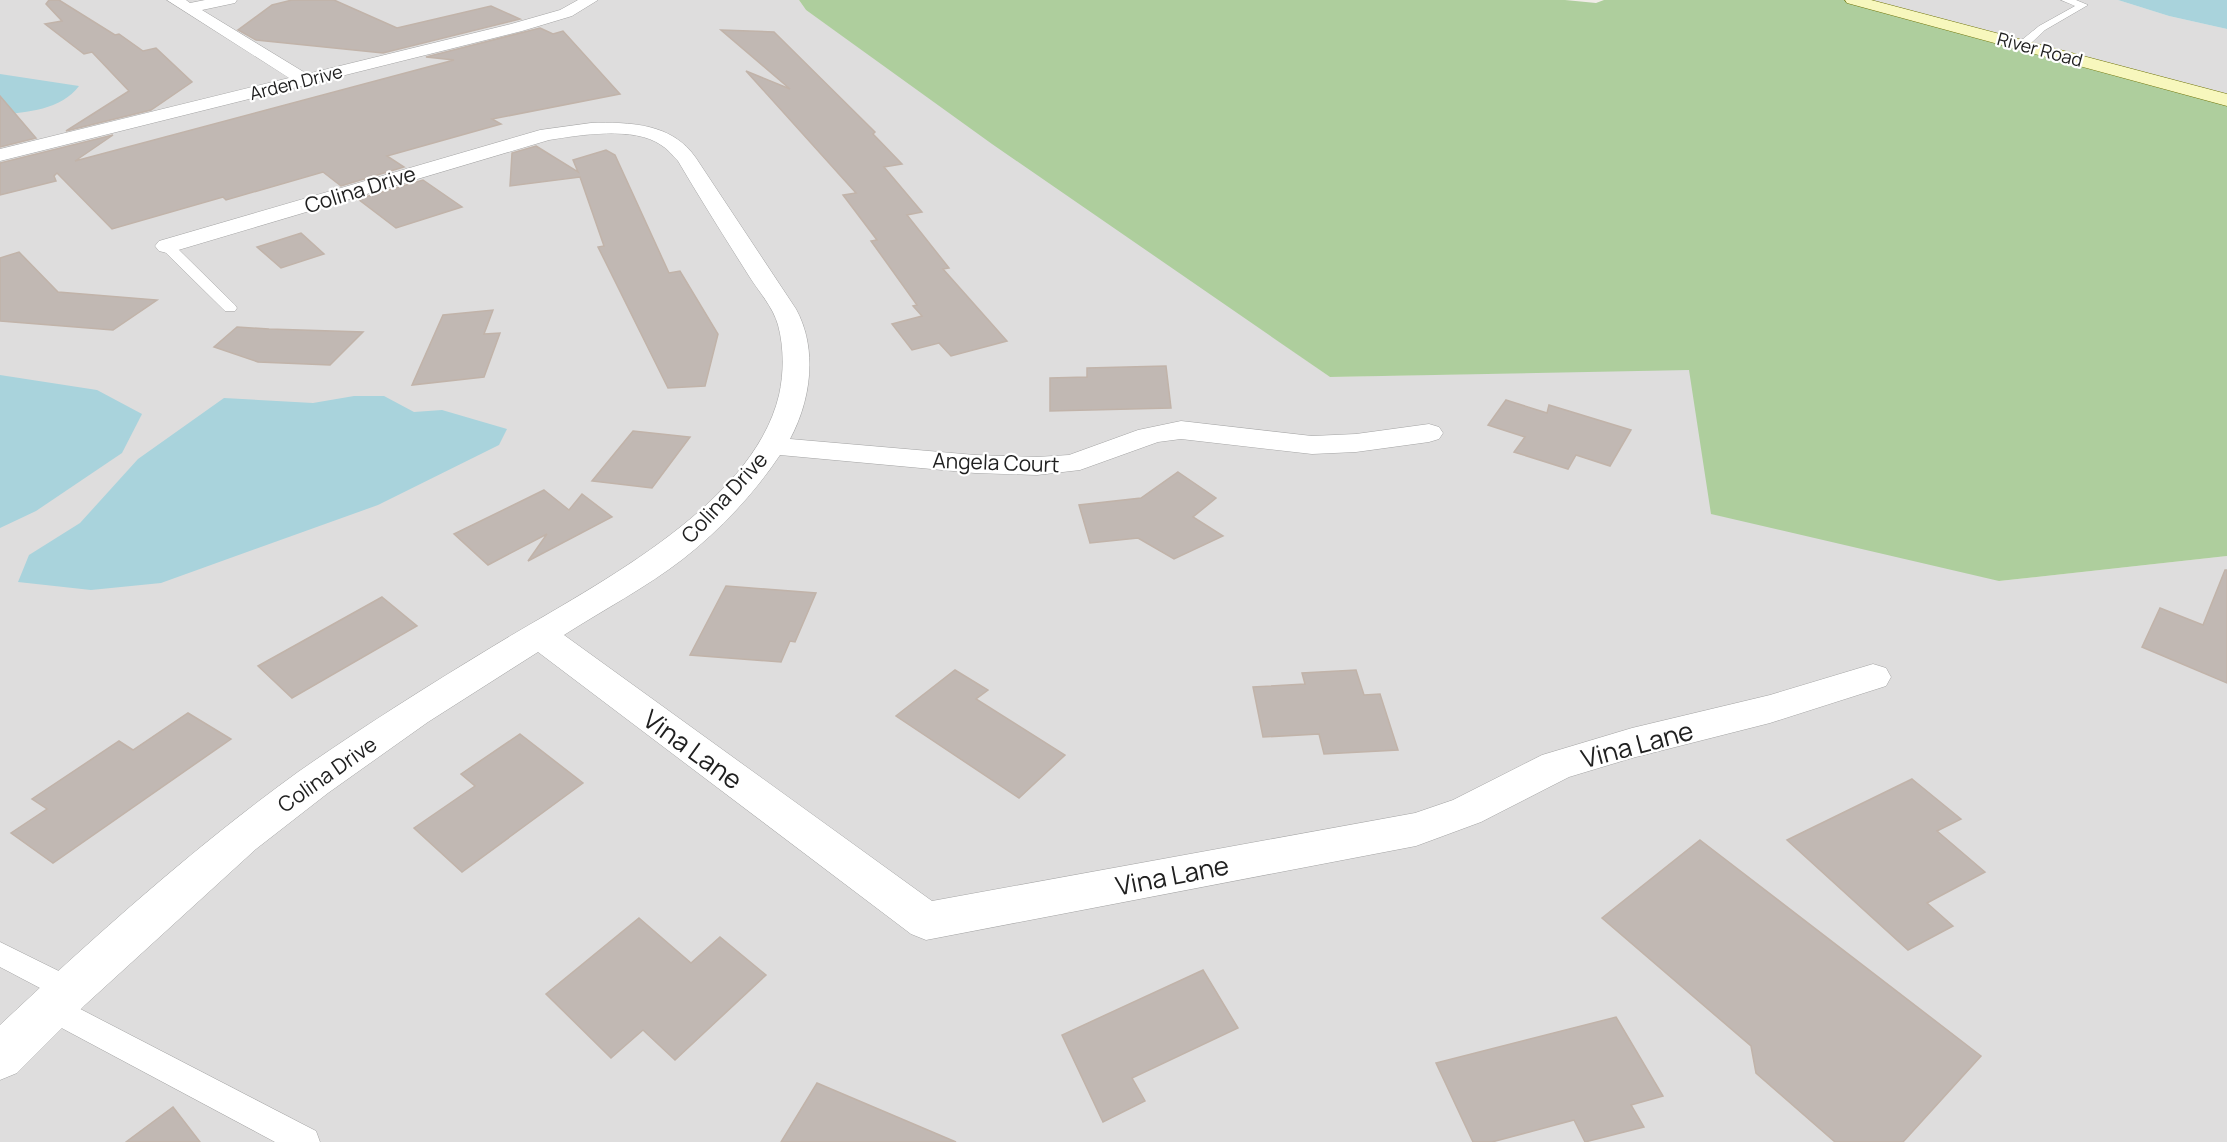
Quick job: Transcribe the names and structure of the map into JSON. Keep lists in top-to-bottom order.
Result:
{
  "streets": {
    "main road": ["River Road"],
    "street": [
      "Arden Drive",
      "Colina Drive",
      "Angela Court",
      "Vina Lane"
    ]
  },
  "crossings": [
    ["Colina Drive", "Angela Court"],
    ["Colina Drive", "Vina Lane"]
  ]
}
